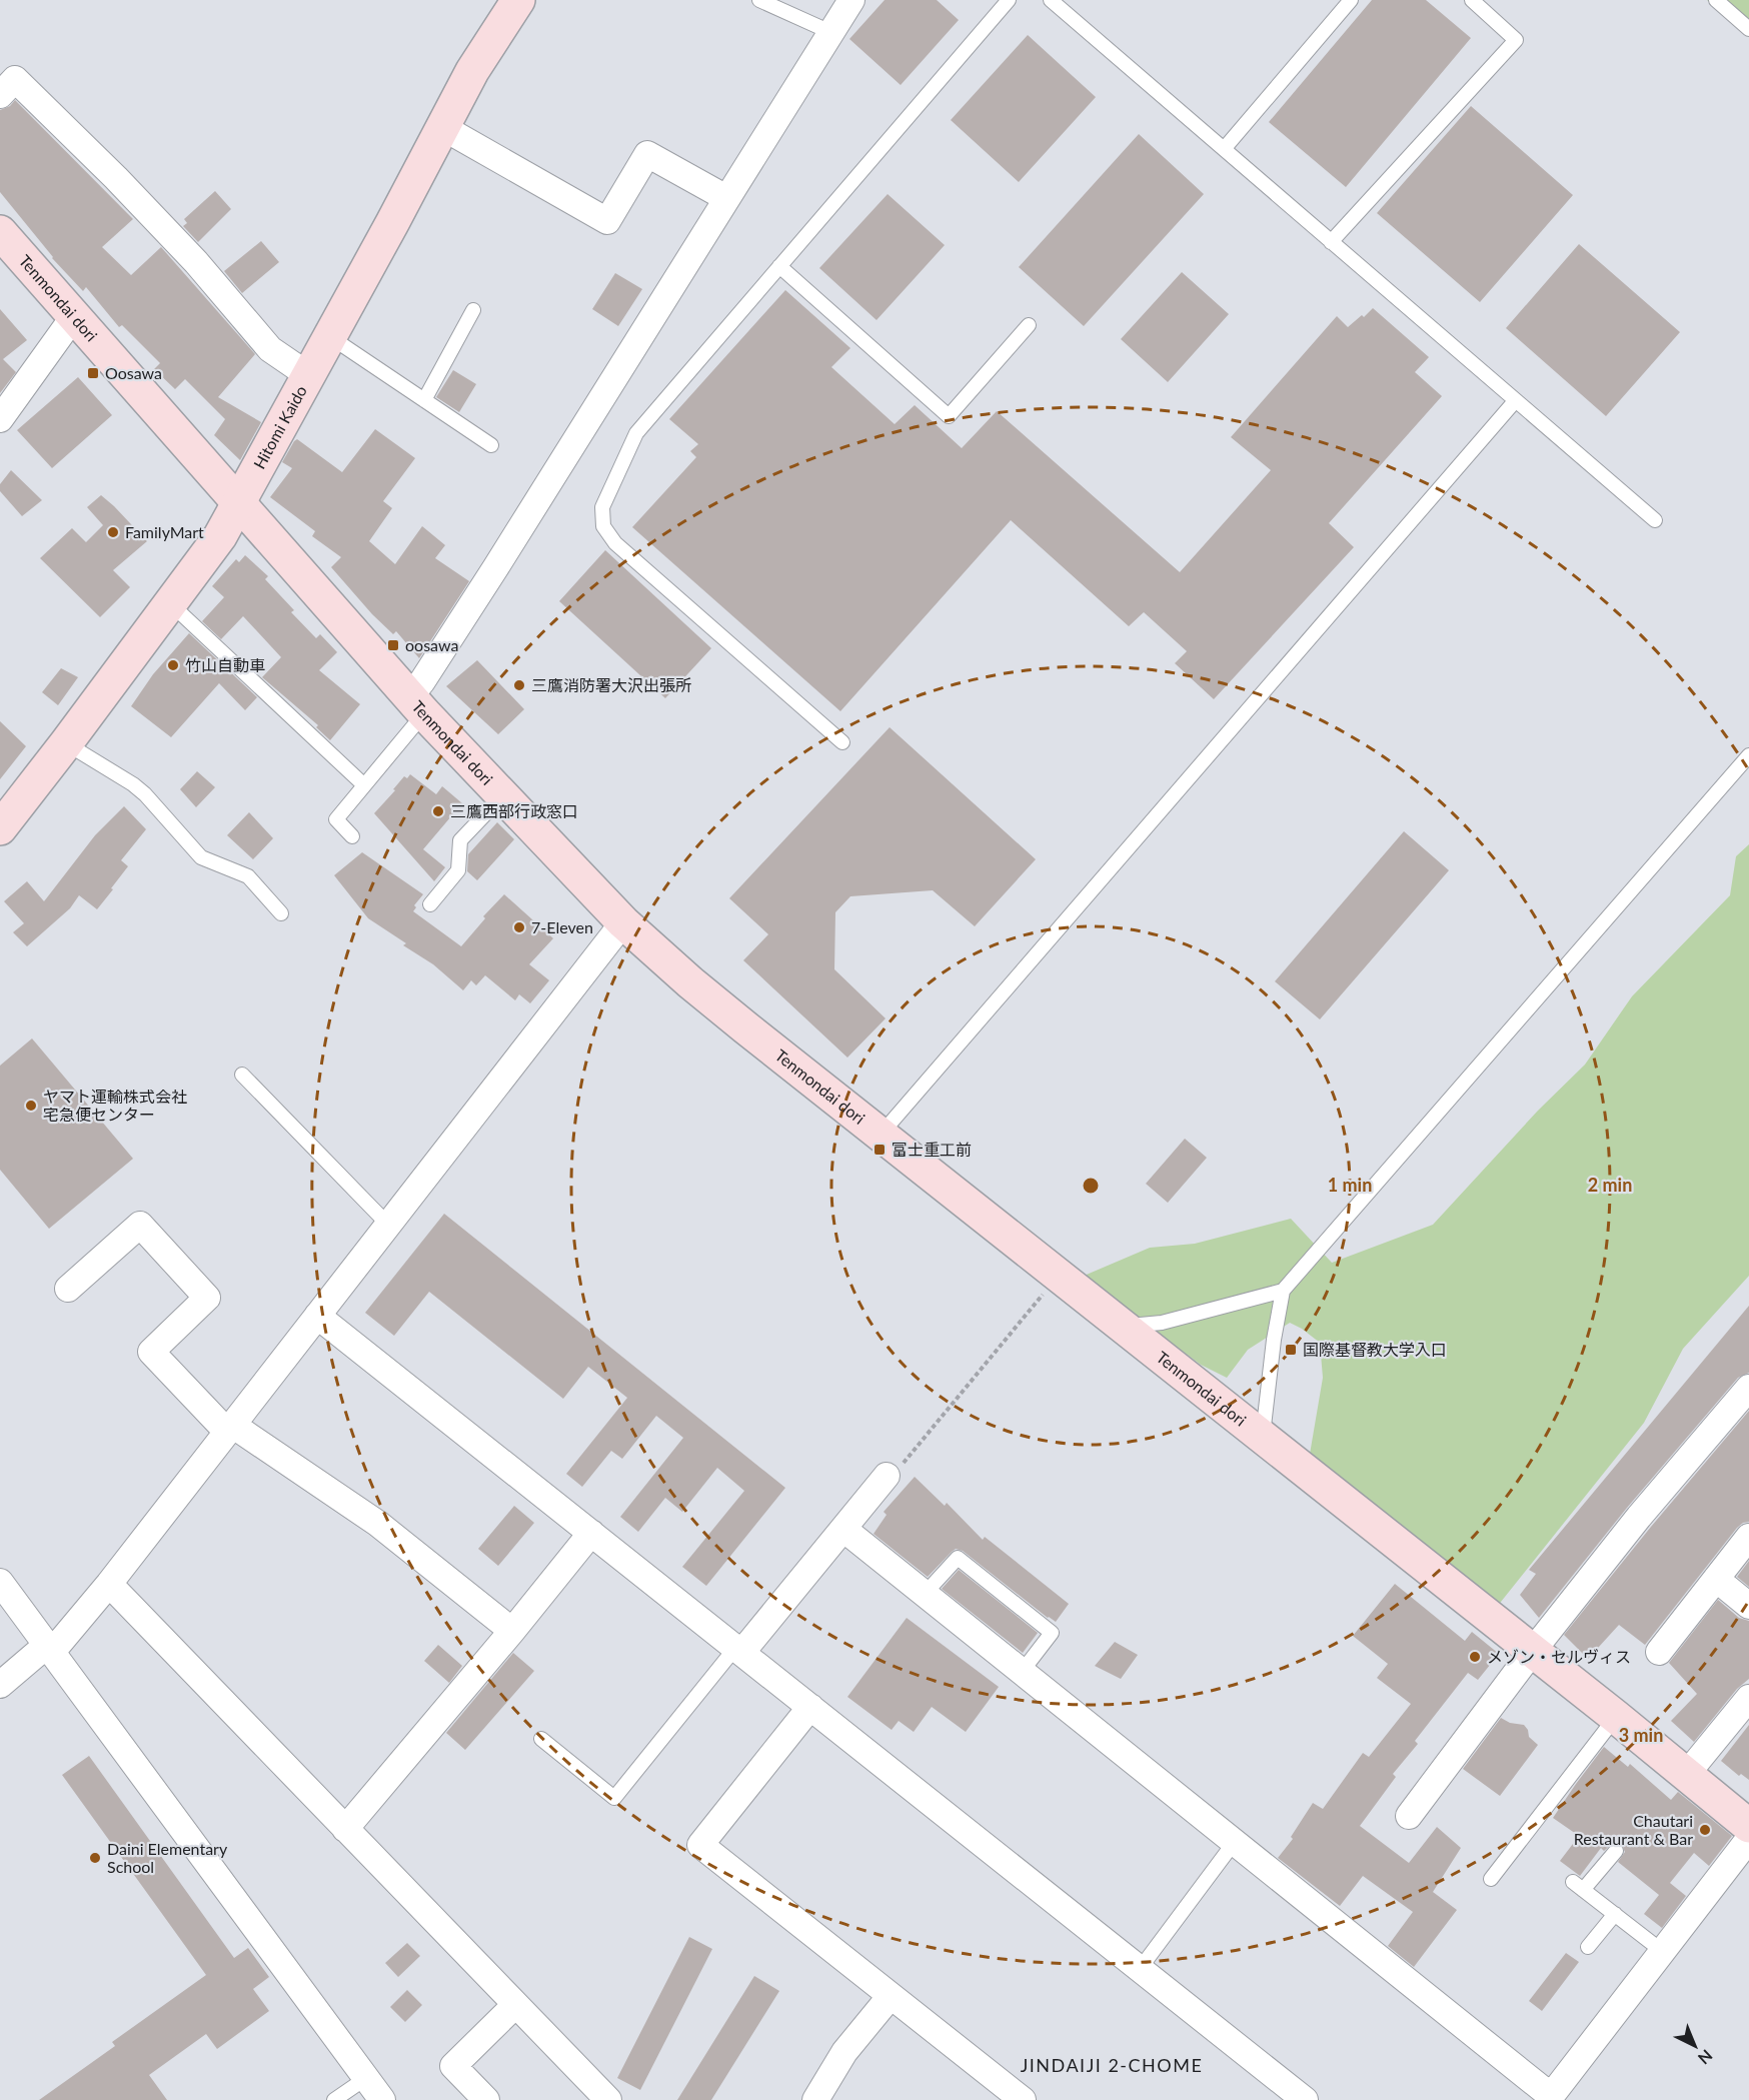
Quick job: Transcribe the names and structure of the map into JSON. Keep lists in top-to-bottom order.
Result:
{
  "streets": {
    "main road": ["Tenmondai dori", "Hitomi Kaido"]
  },
  "crossings": [
    ["Tenmondai dori", "Hitomi Kaido"]
  ],
  "districts": ["JINDAIJI 2-CHOME"],
  "places": {
    "transit": [
      "Oosawa",
      "oosawa",
      "富士重工前",
      "国際基督教大学入口"
    ],
    "other": [
      "FamilyMart",
      "竹山自動車",
      "三鷹消防署大沢出張所",
      "三鷹西部行政窓口",
      "7-Eleven",
      "ヤマト運輸株式会社 宅急便センター",
      "メゾン・セルヴィス",
      "Chautari Restaurant & Bar",
      "Daini Elementary School"
    ]
  },
  "north": "bottom right",
  "rings": ["1 min", "2 min", "3 min"]
}
